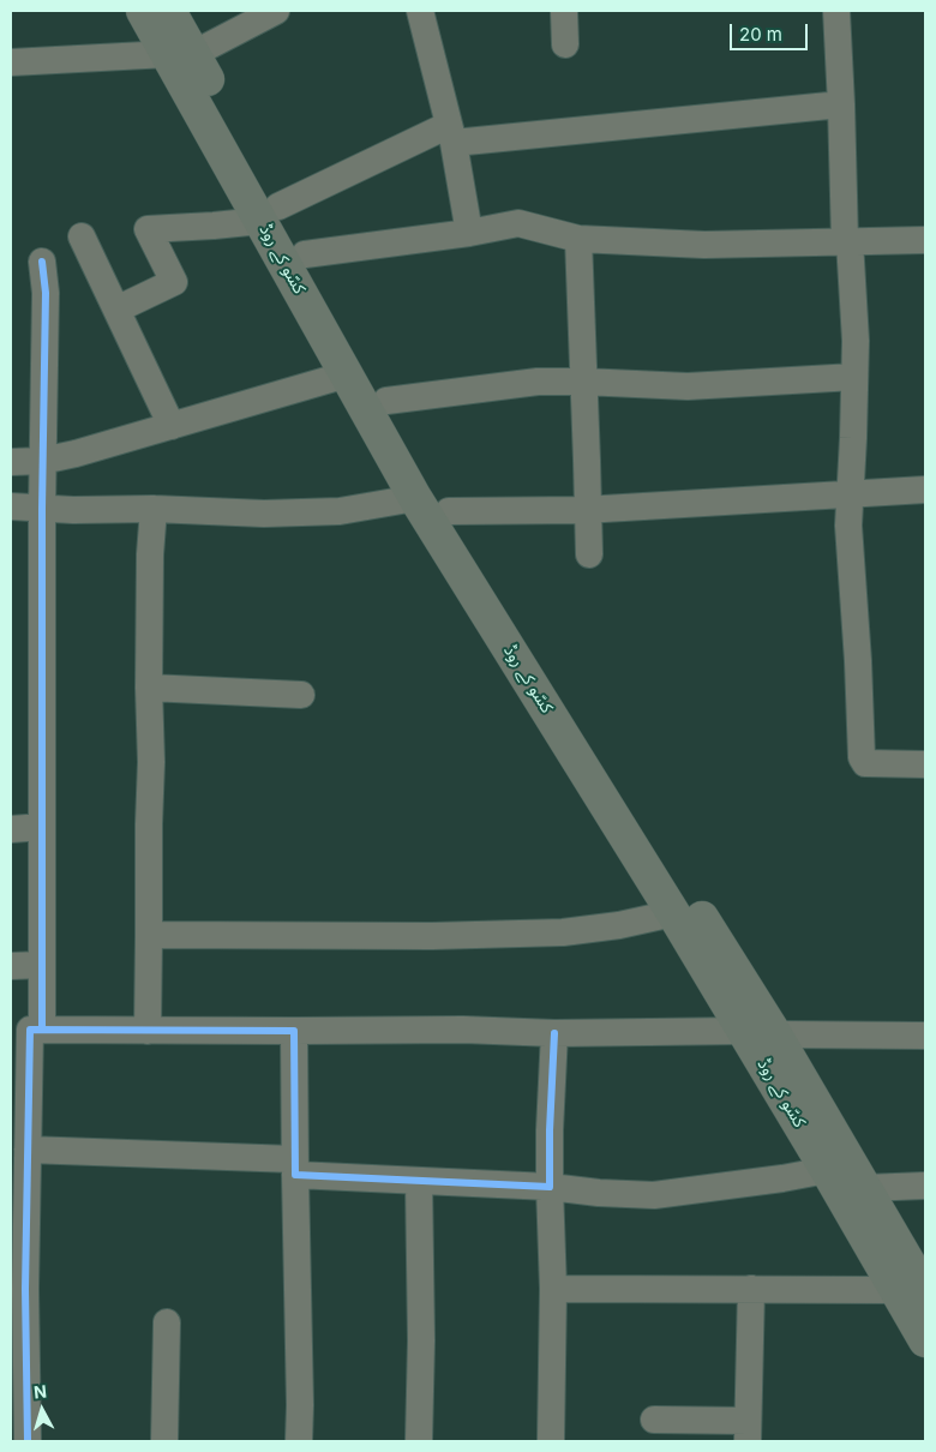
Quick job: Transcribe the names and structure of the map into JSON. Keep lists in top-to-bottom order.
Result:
{
  "streets": {
    "main road": ["کسّو کے روڈ"]
  },
  "scale_bar": "20 m",
  "north": "top"
}
